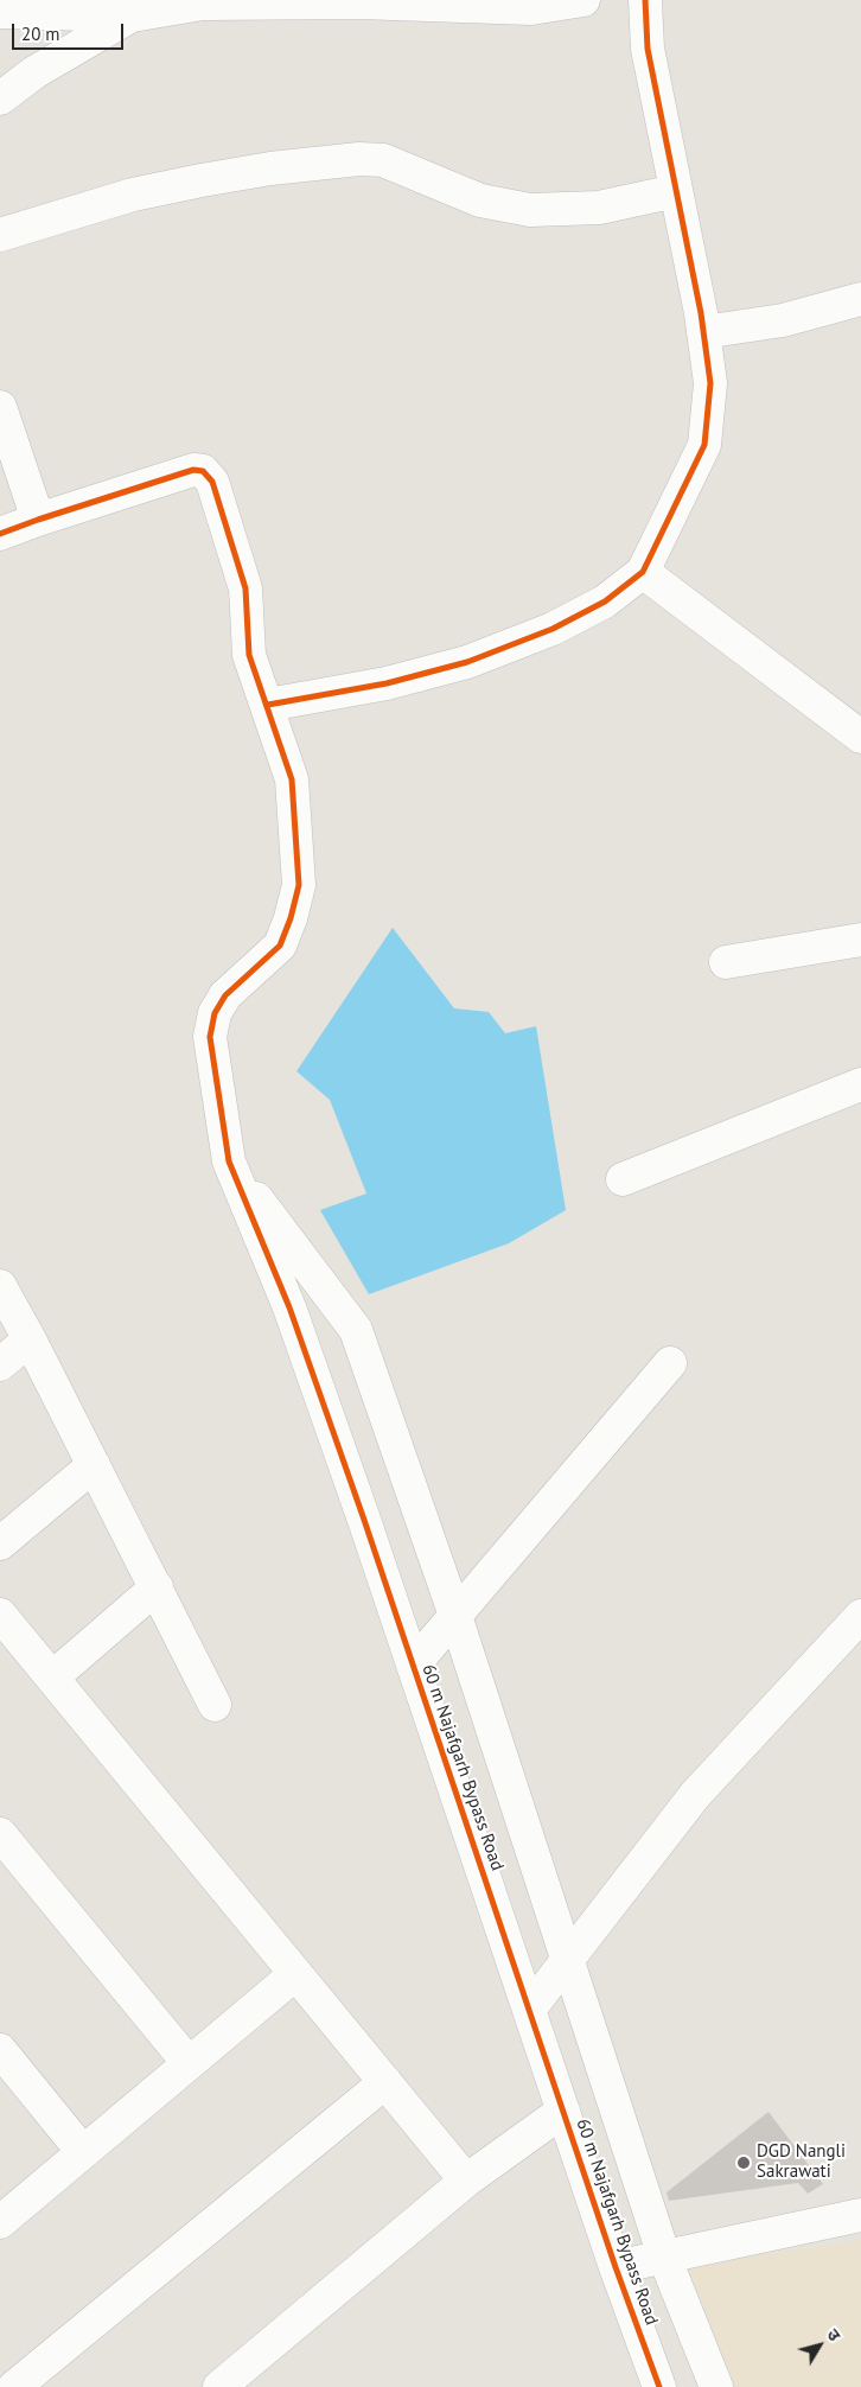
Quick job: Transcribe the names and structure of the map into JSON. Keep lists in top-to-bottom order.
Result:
{
  "streets": {
    "street": ["60 m Najafgarh Bypass Road"]
  },
  "places": ["DGD Nangli Sakrawati"],
  "scale_bar": "20 m",
  "north": "top right"
}
